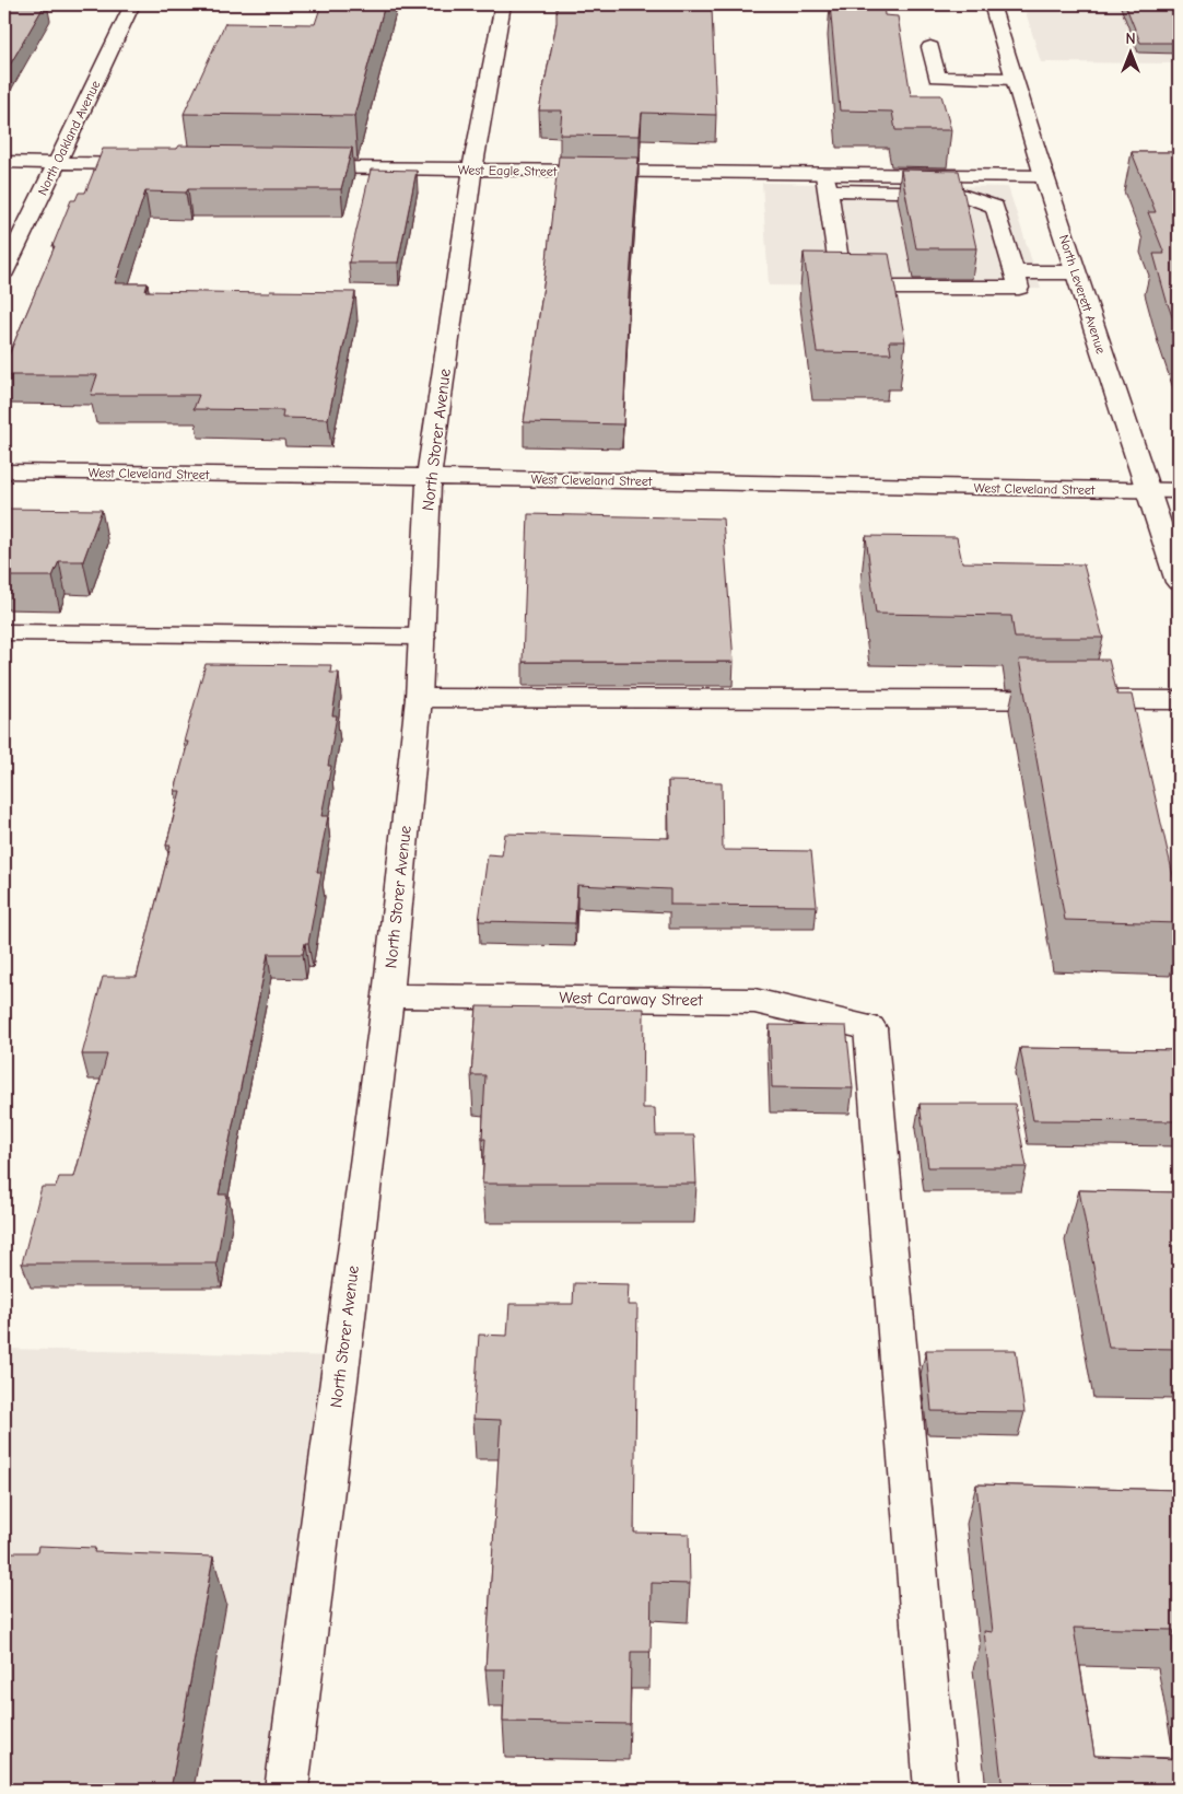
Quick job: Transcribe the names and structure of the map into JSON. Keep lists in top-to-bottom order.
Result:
{
  "streets": {
    "street": [
      "North Oakland Avenue",
      "West Eagle Street",
      "North Leverett Avenue",
      "North Storer Avenue",
      "West Cleveland Street",
      "West Caraway Street"
    ]
  },
  "crossings": [
    ["West Eagle Street", "North Leverett Avenue"],
    ["West Eagle Street", "North Storer Avenue"],
    ["North Leverett Avenue", "West Cleveland Street"],
    ["North Storer Avenue", "West Cleveland Street"],
    ["North Storer Avenue", "West Caraway Street"]
  ],
  "north": "top"
}
